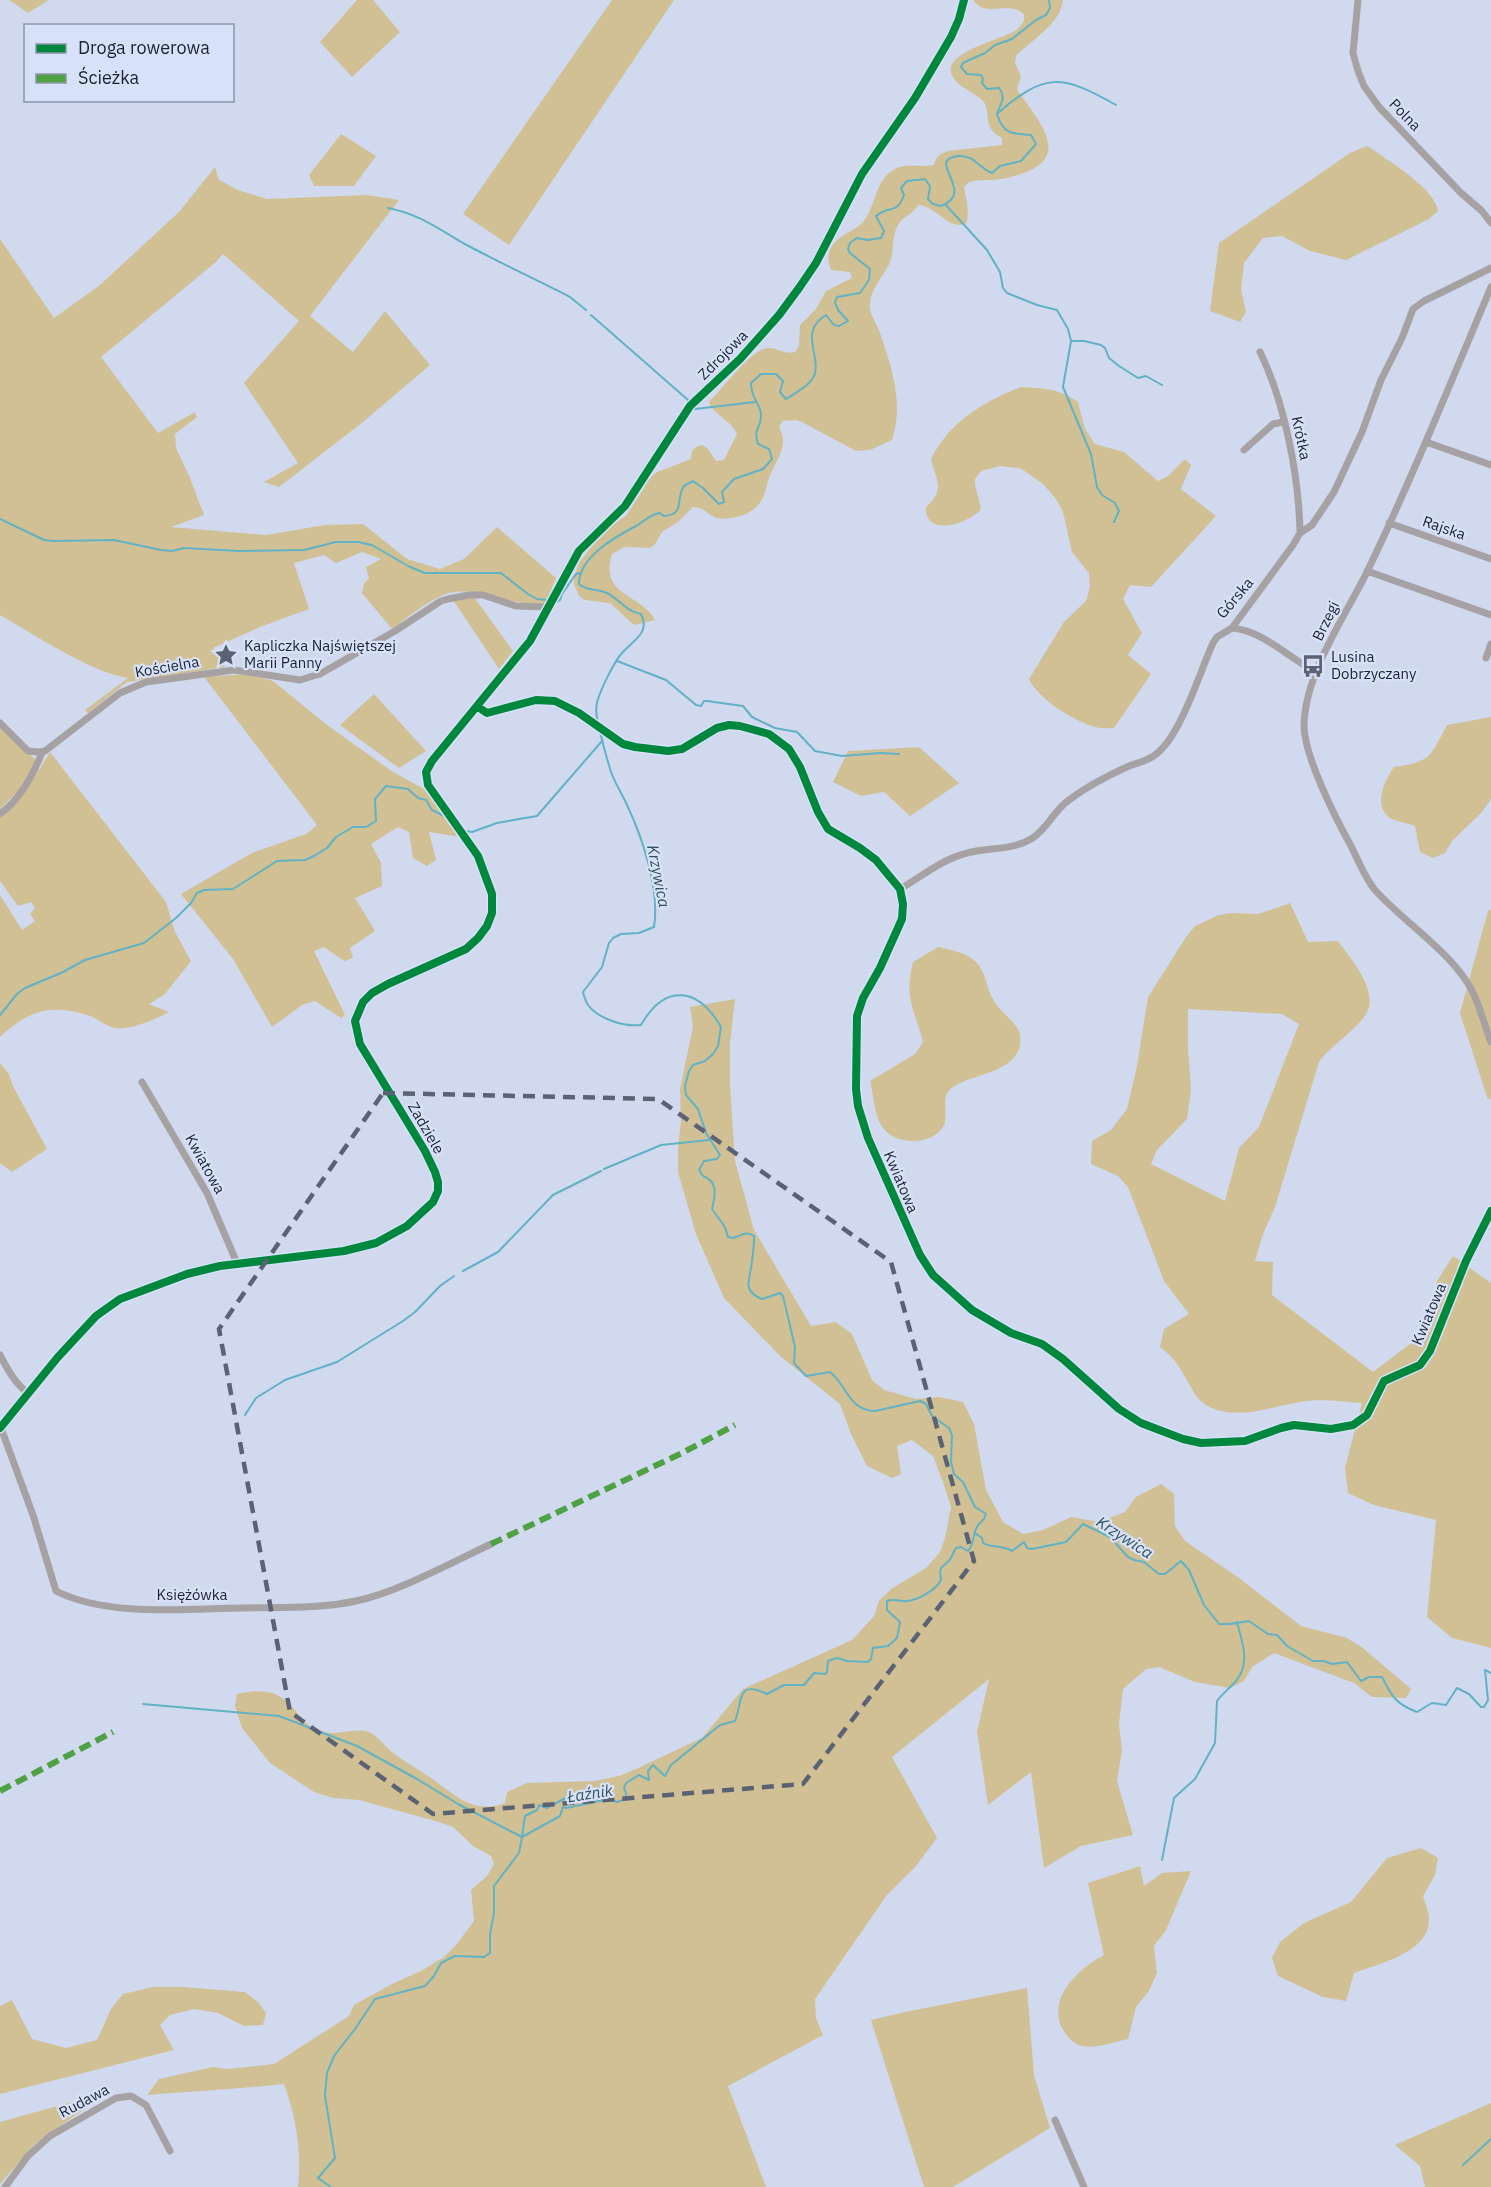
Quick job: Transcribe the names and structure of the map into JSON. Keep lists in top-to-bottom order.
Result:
{
  "streets": {
    "street": [
      "Polna",
      "Zdrojowa",
      "Krótka",
      "Rajska",
      "Górska",
      "Brzegi",
      "Kościelna",
      "Zadziele",
      "Kwiatowa",
      "Księżówka",
      "Rudawa"
    ]
  },
  "crossings": [
    ["Zdrojowa", "Kościelna"],
    ["Zdrojowa", "Zadziele"],
    ["Krótka", "Górska"],
    ["Rajska", "Brzegi"],
    ["Górska", "Kwiatowa"],
    ["Zadziele", "Kwiatowa"],
    ["Zadziele", "Księżówka"]
  ],
  "water": ["Krzywica", "Łaźnik"],
  "places": {
    "place": ["Kapliczka Najświętszej Marii Panny"],
    "bus stop": ["Lusina Dobrzyczany"]
  },
  "legend": ["Droga rowerowa", "Ścieżka"]
}
